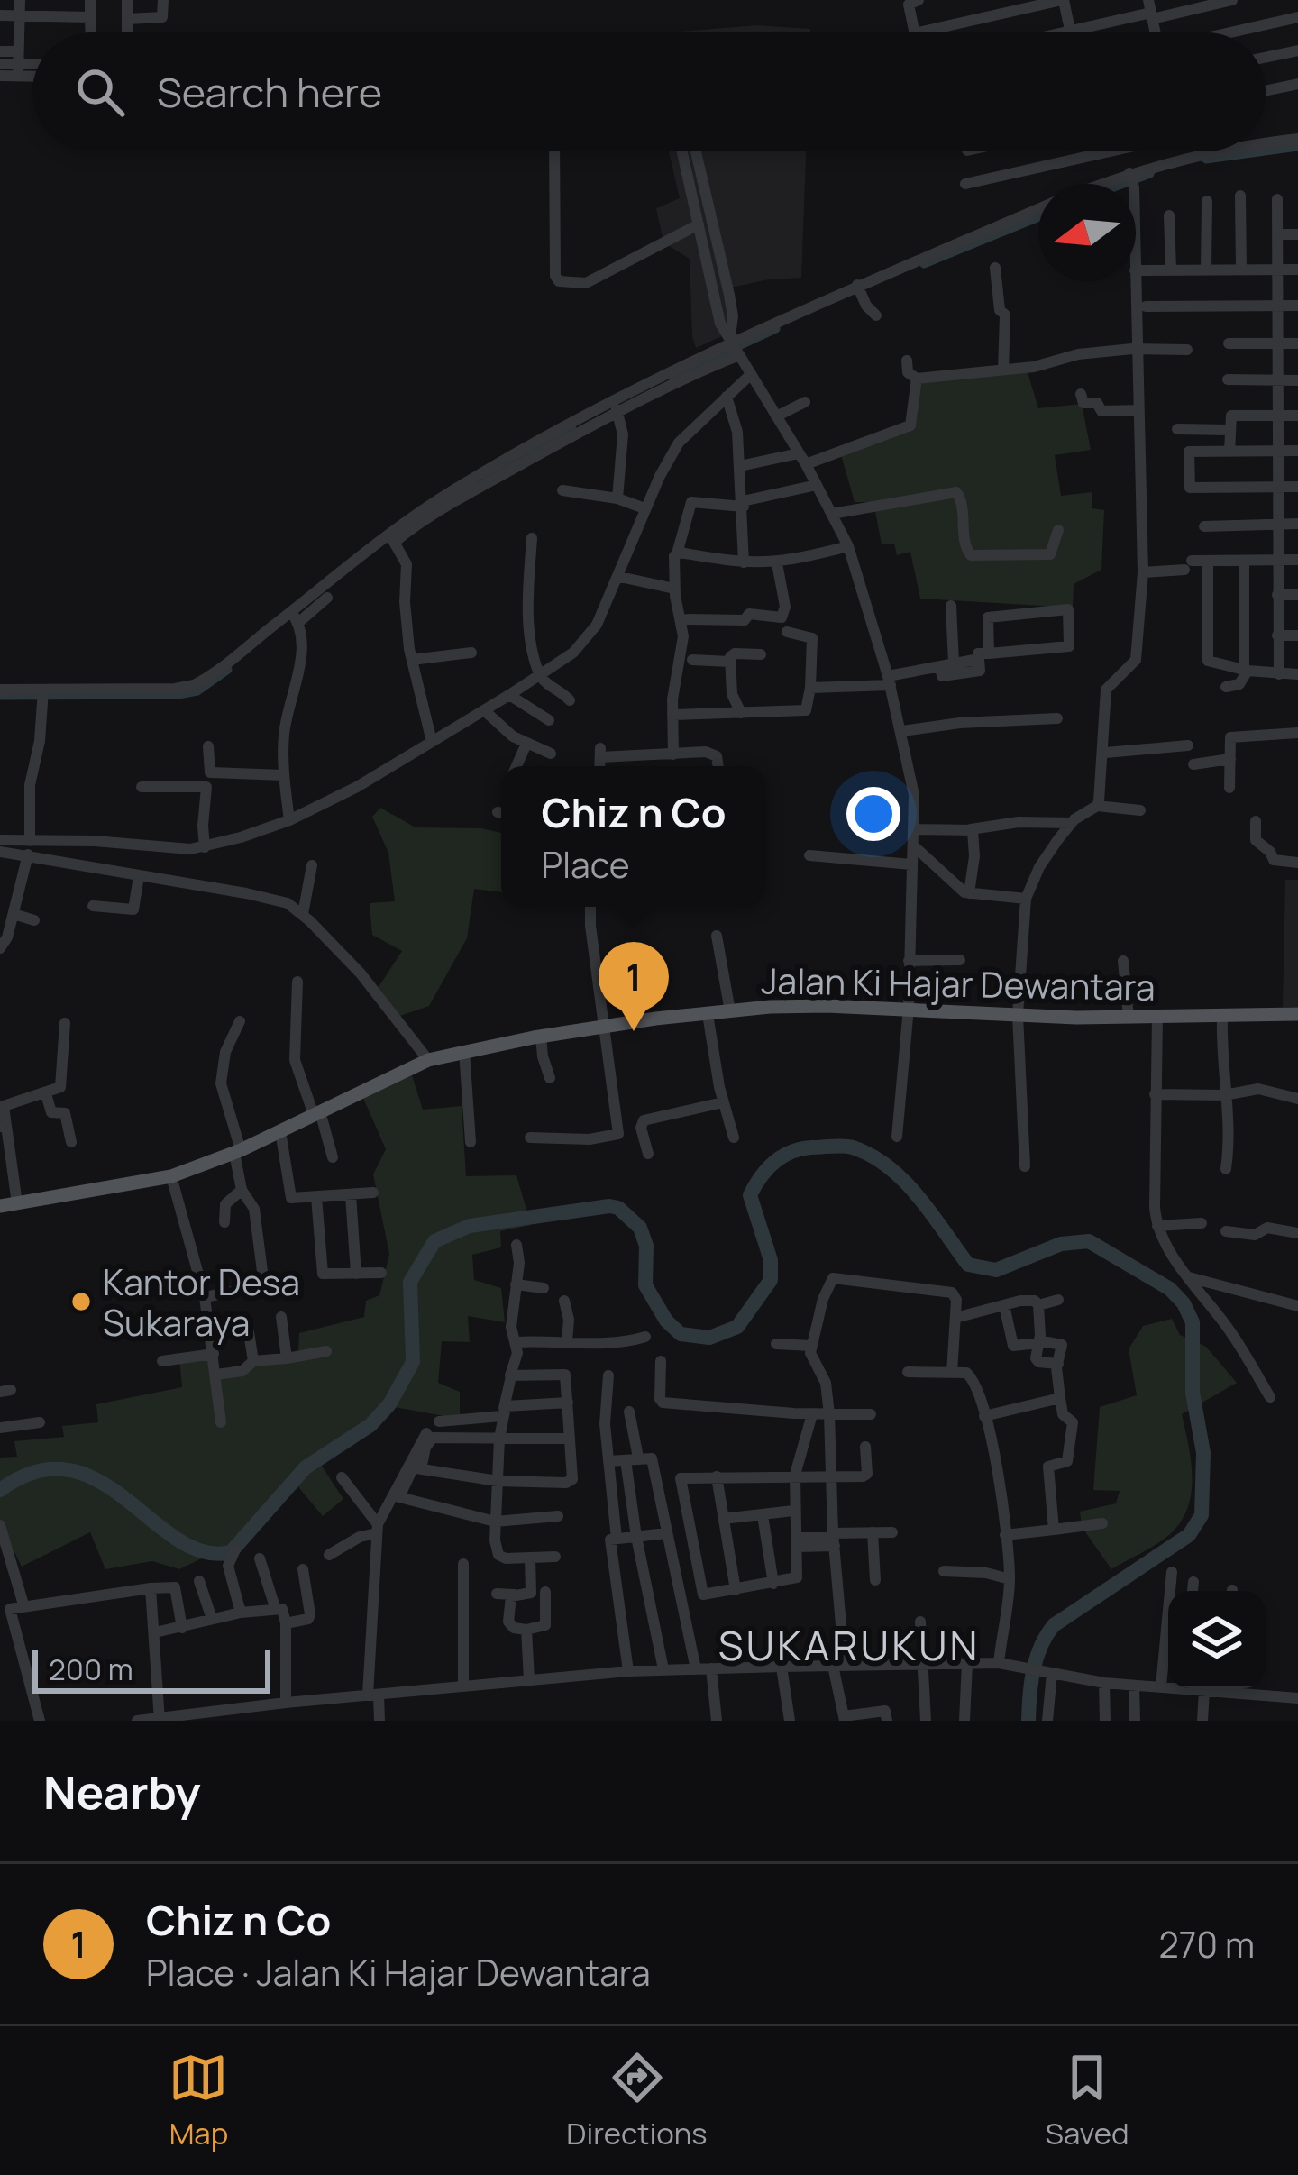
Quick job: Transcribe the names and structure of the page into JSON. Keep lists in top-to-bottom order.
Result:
{
  "streets": {
    "main road": ["Jalan Ki Hajar Dewantara"]
  },
  "districts": ["SUKARUKUN"],
  "places": ["Kantor Desa Sukaraya"],
  "scale_bar": "200 m",
  "north": "left",
  "page": {
    "search": "Search here",
    "popup": ["Chiz n Co", "Place"],
    "pins": "1",
    "scale": "200 m",
    "heading": "Nearby",
    "list": [
      {
        "mark": "1",
        "name": "Chiz n Co",
        "note": "Place · Jalan Ki Hajar Dewantara",
        "value": "270 m"
      }
    ],
    "nav": ["Map", "Directions", "Saved"]
  }
}
